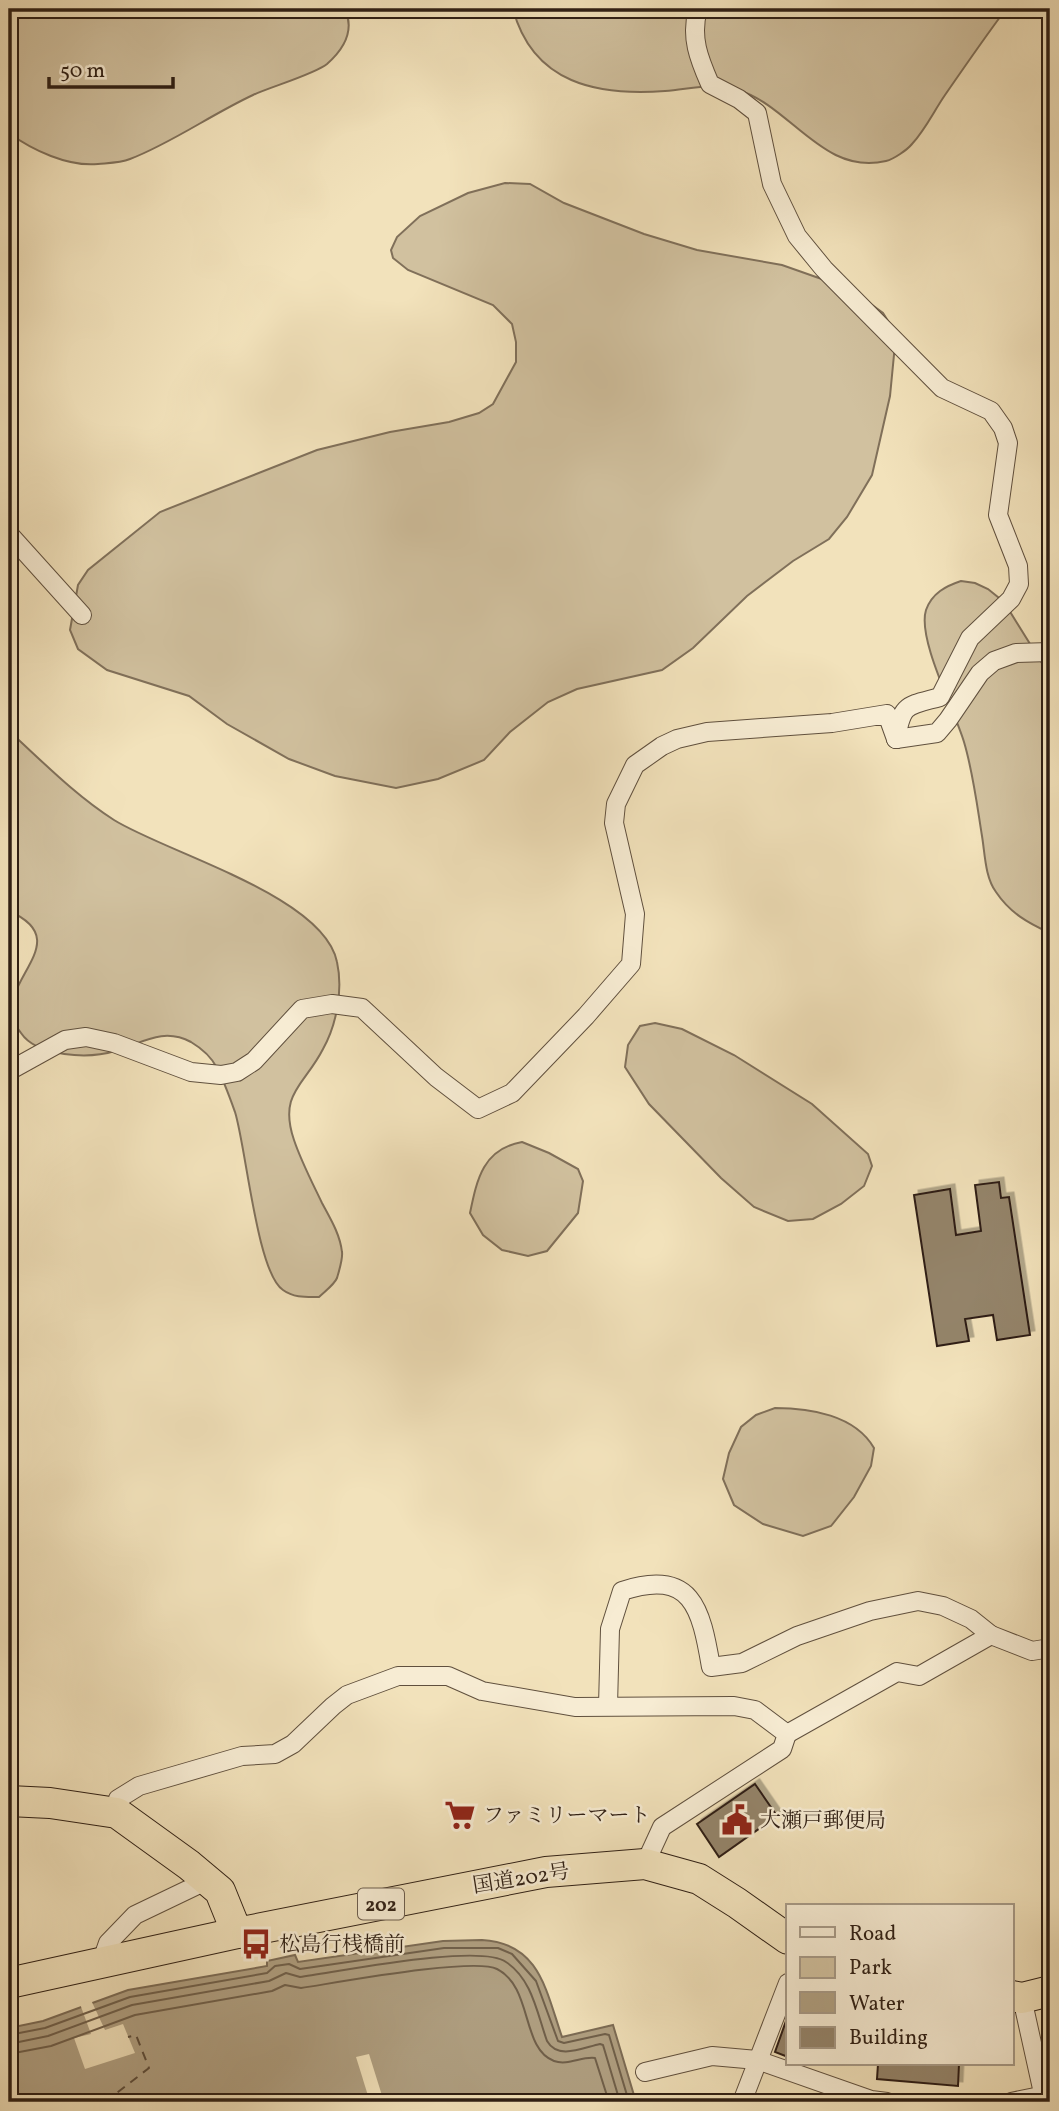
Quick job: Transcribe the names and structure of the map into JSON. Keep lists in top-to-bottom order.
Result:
{
  "streets": {
    "highway": ["国道202号", "202"]
  },
  "places": {
    "supermarket": ["ファミリーマート"],
    "public building": ["大瀬戸郵便局"],
    "bus stop": ["松島行桟橋前"]
  },
  "legend": [
    "Road",
    "Park",
    "Water",
    "Building"
  ],
  "scale_bar": "50 m"
}
